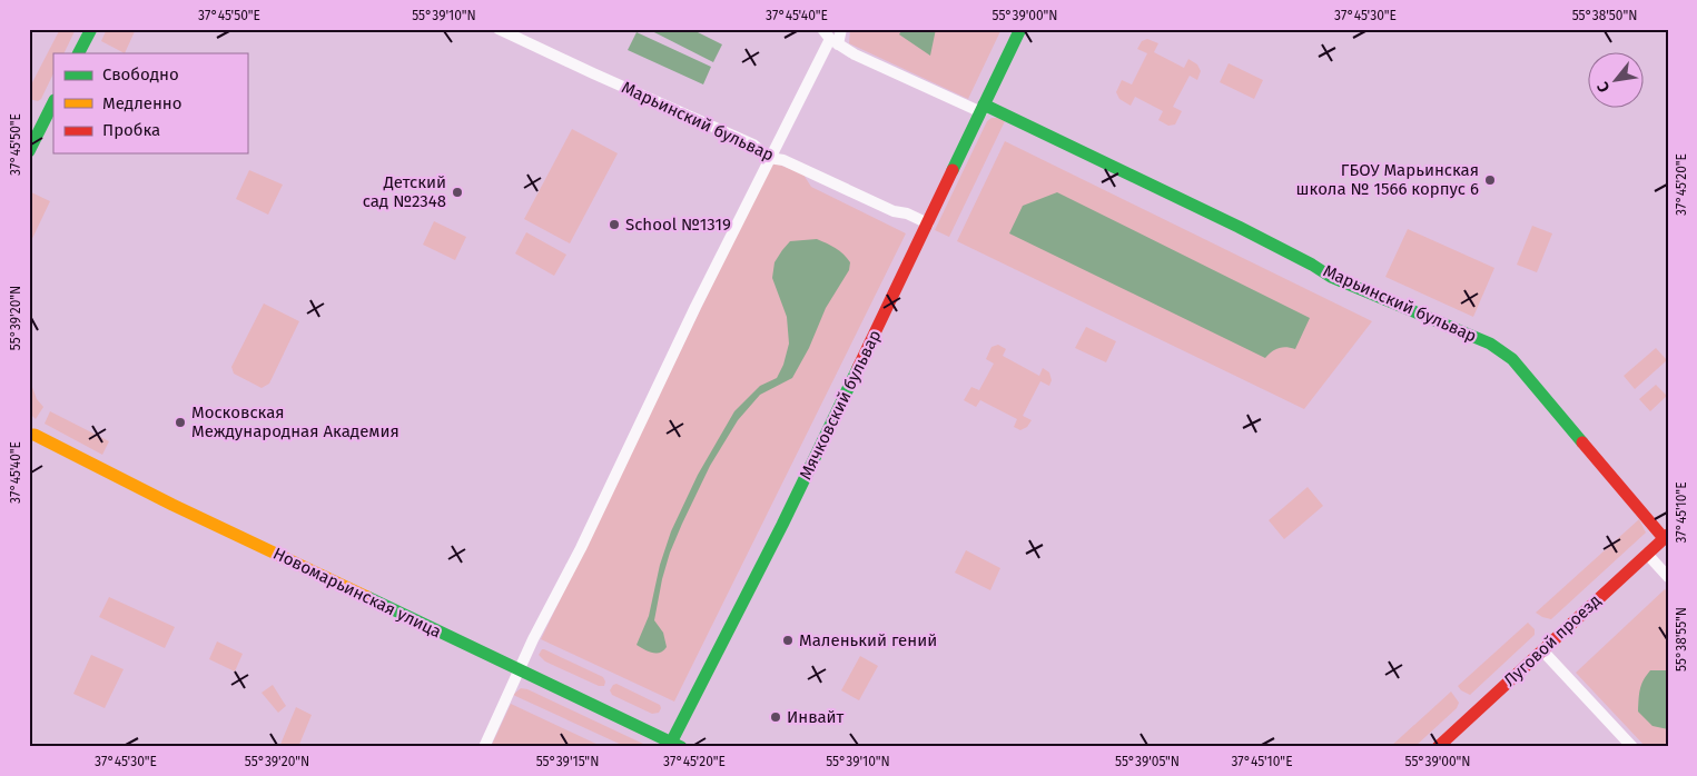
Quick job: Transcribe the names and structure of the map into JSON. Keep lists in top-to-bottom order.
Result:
{
  "streets": {
    "street": [
      "Марьинский бульвар",
      "Мячковский бульвар",
      "Новомарьинская улица",
      "Луговой проезд"
    ]
  },
  "crossings": [
    ["Марьинский бульвар", "Мячковский бульвар"],
    ["Марьинский бульвар", "Луговой проезд"],
    ["Мячковский бульвар", "Новомарьинская улица"]
  ],
  "places": [
    "ГБОУ Марьинская школа № 1566 корпус 6",
    "Детский сад №2348",
    "School №1319",
    "Московская Международная Академия",
    "Маленький гений",
    "Инвайт"
  ],
  "legend": ["Свободно", "Медленно", "Пробка"],
  "north": "bottom left",
  "coordinates": [
    "37°45'50\"E",
    "55°39'10\"N",
    "37°45'40\"E",
    "55°39'00\"N",
    "37°45'30\"E",
    "55°38'50\"N",
    "37°45'20\"E",
    "55°39'20\"N",
    "37°45'10\"E",
    "55°38'55\"N",
    "55°39'15\"N",
    "55°39'05\"N"
  ]
}
